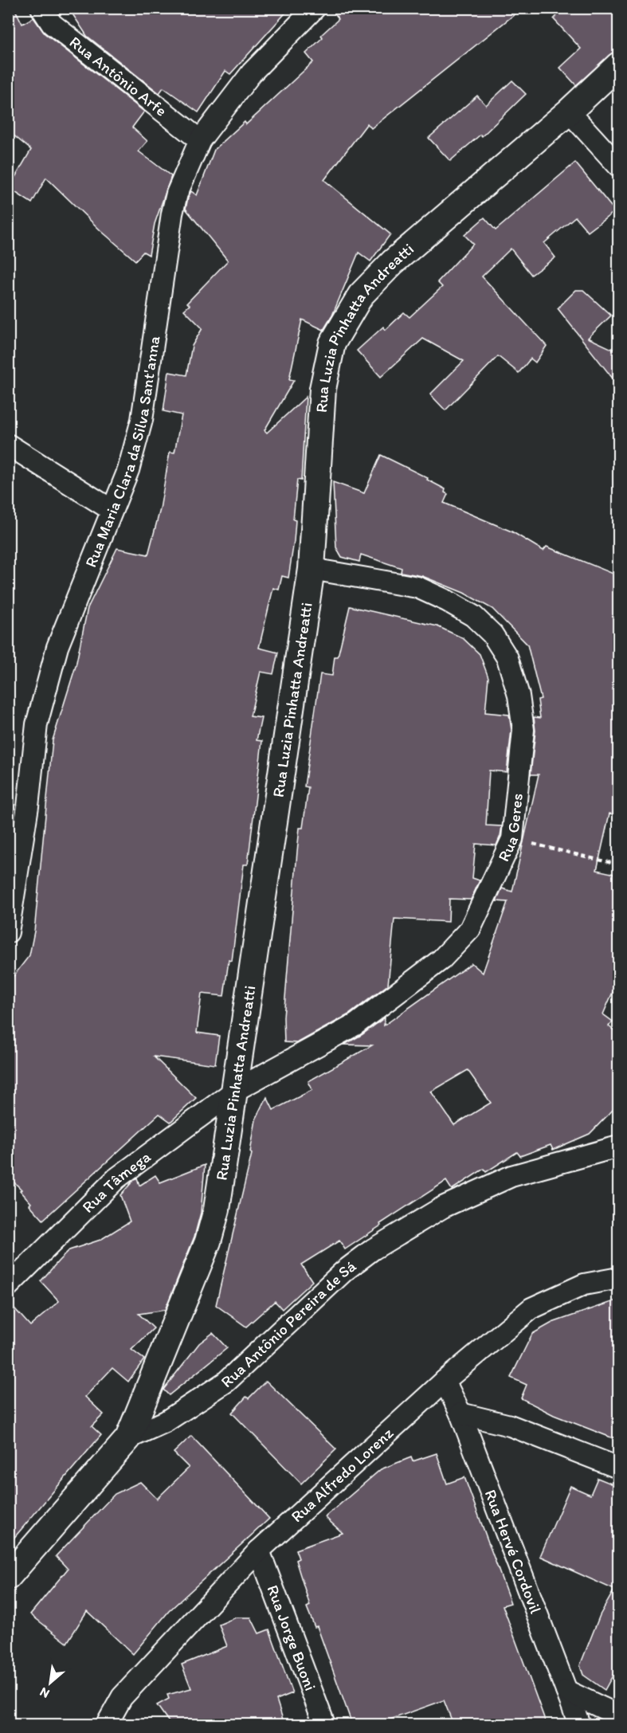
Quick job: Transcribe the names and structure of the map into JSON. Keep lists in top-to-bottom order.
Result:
{
  "streets": {
    "street": [
      "Rua Antônio Arfe",
      "Rua Luzia Pinhatta Andreatti",
      "Rua Maria Clara da Silva Sant'anna",
      "Rua Geres",
      "Rua Tâmega",
      "Rua Antônio Pereira de Sá",
      "Rua Alfredo Lorenz",
      "Rua Hervé Cordovil",
      "Rua Jorge Buoni"
    ]
  },
  "crossings": [
    ["Rua Antônio Arfe", "Rua Maria Clara da Silva Sant'anna"],
    ["Rua Luzia Pinhatta Andreatti", "Rua Geres"],
    ["Rua Luzia Pinhatta Andreatti", "Rua Tâmega"],
    ["Rua Luzia Pinhatta Andreatti", "Rua Antônio Pereira de Sá"],
    ["Rua Geres", "Rua Tâmega"],
    ["Rua Alfredo Lorenz", "Rua Hervé Cordovil"],
    ["Rua Alfredo Lorenz", "Rua Jorge Buoni"]
  ],
  "north": "bottom left"
}
